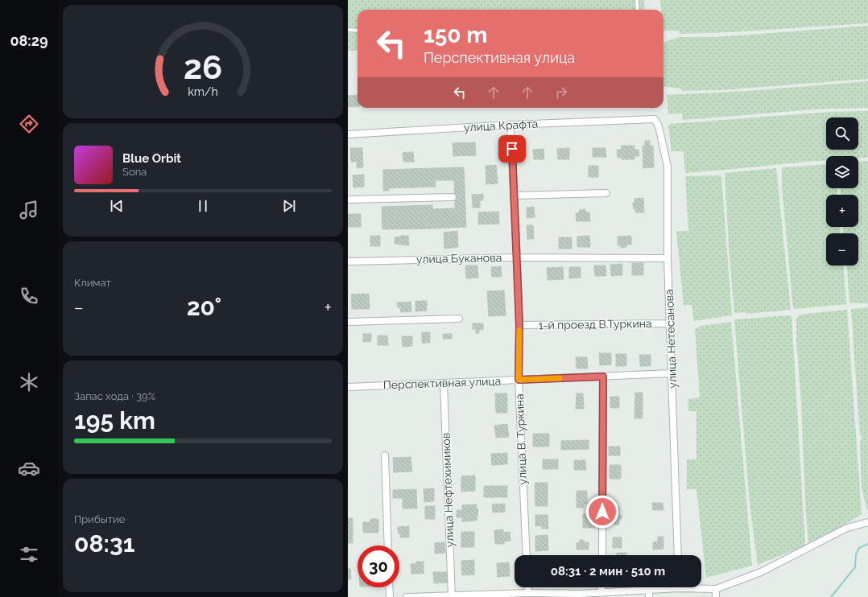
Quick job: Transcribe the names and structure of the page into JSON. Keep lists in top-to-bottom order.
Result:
{
  "streets": {
    "street": [
      "улица Крафта",
      "улица Буканова",
      "1-й проезд В.Туркина",
      "улица Нетесанова",
      "Перспективная улица",
      "улица В. Туркина",
      "улица Нефтехимиков"
    ]
  },
  "crossings": [
    ["улица Крафта", "улица Нетесанова"],
    ["улица Крафта", "улица В. Туркина"],
    ["улица Буканова", "улица Нетесанова"],
    ["улица Буканова", "улица В. Туркина"],
    ["1-й проезд В.Туркина", "улица Нетесанова"],
    ["1-й проезд В.Туркина", "улица В. Туркина"],
    ["улица Нетесанова", "Перспективная улица"],
    ["Перспективная улица", "улица В. Туркина"],
    ["Перспективная улица", "улица Нефтехимиков"]
  ],
  "page": {
    "tabs": "08:29",
    "turn": ["150 m", "Перспективная улица"],
    "map_buttons": ["+", "−"],
    "song": ["Blue Orbit", "Sona"],
    "tile": [
      "Климат",
      ["Запас хода · 39%", "195 km"],
      ["Прибытие", "08:31"]
    ],
    "heat": ["−", "20°", "+"],
    "limit": "30",
    "trip": "08:31 · 2 мин · 510 m",
    "gauge": ["26", "km/h"]
  }
}
